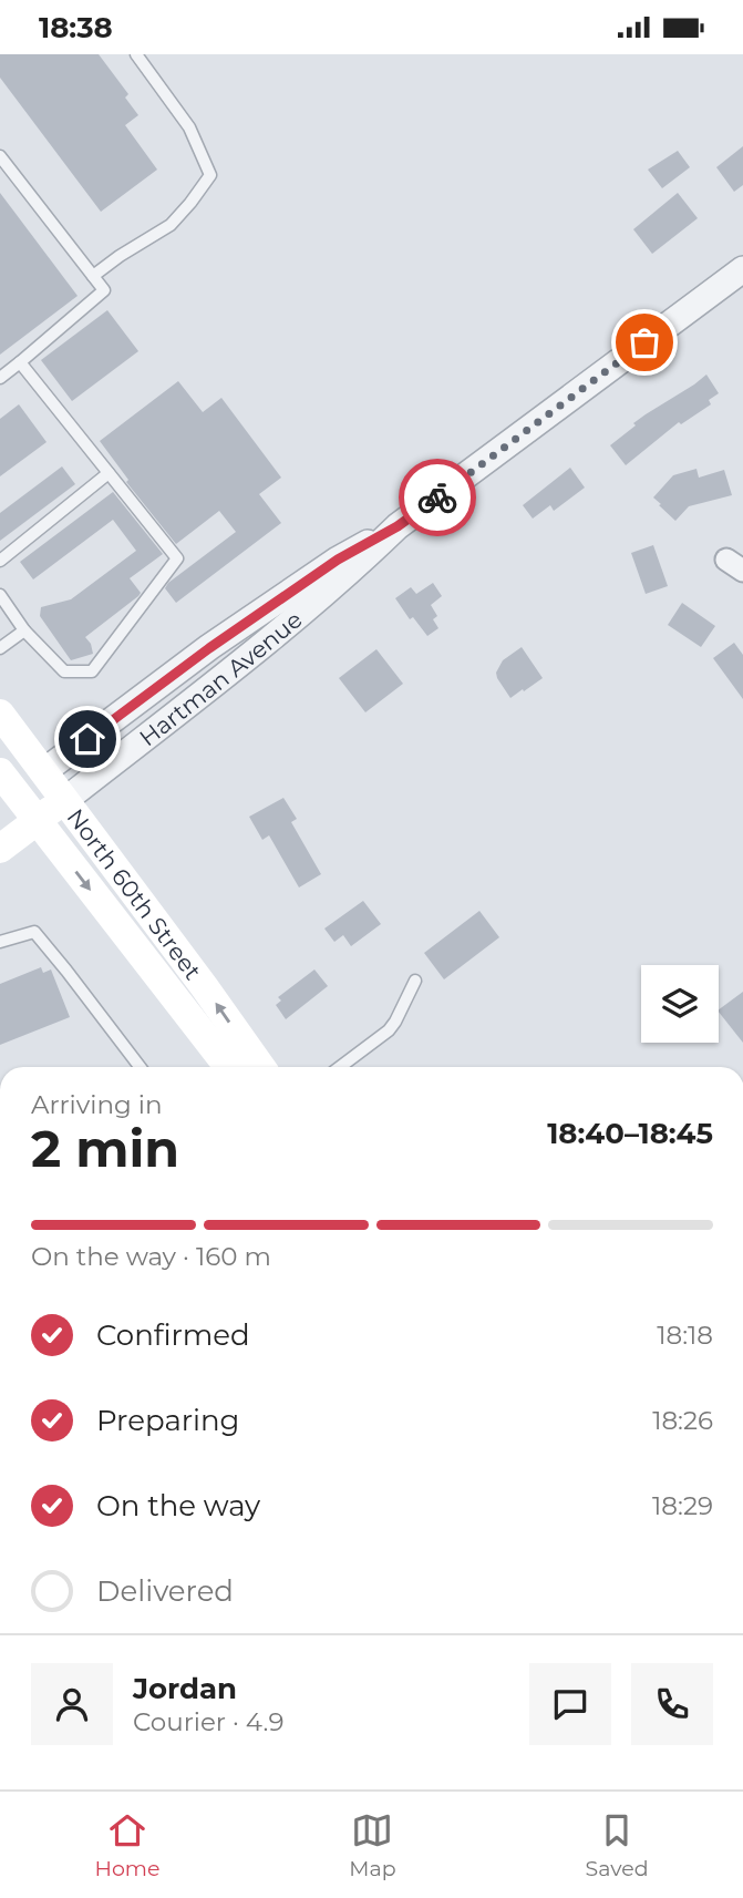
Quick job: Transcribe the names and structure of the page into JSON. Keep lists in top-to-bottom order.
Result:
{
  "streets": {
    "main road": ["Hartman Avenue", "North 60th Street"]
  },
  "crossings": [
    ["Hartman Avenue", "North 60th Street"]
  ],
  "page": {
    "status": "18:38",
    "heading": ["2 min", "Arriving in", "18:40–18:45"],
    "panel": ["Jordan", "Courier · 4.9"],
    "bar": "On the way · 160 m",
    "list": [
      ["Confirmed", "18:18"],
      ["Preparing", "18:26"],
      ["On the way", "18:29"],
      "Delivered"
    ],
    "tabs": ["Home", "Map", "Saved"]
  }
}
